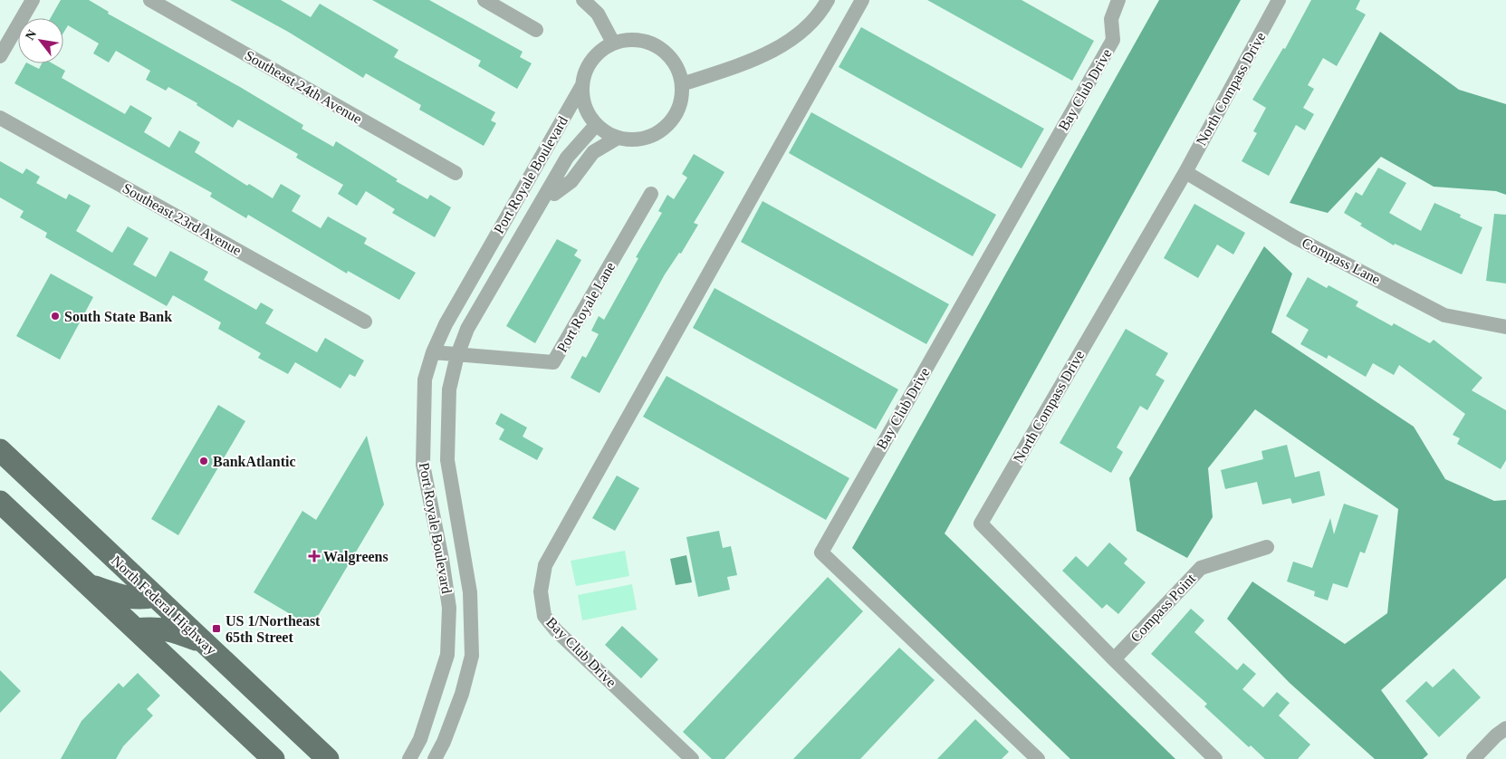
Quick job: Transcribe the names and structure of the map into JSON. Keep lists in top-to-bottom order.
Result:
{
  "streets": {
    "main road": ["North Federal Highway"],
    "street": [
      "Southeast 24th Avenue",
      "North Compass Drive",
      "Bay Club Drive",
      "Port Royale Boulevard",
      "Southeast 23rd Avenue",
      "Compass Lane",
      "Port Royale Lane",
      "Compass Point"
    ]
  },
  "crossings": [
    ["North Compass Drive", "Compass Lane"],
    ["North Compass Drive", "Compass Point"],
    ["Port Royale Boulevard", "Port Royale Lane"]
  ],
  "places": {
    "other": ["South State Bank", "BankAtlantic"],
    "health": ["Walgreens"],
    "transit": ["US 1/Northeast 65th Street"]
  },
  "north": "top left"
}
